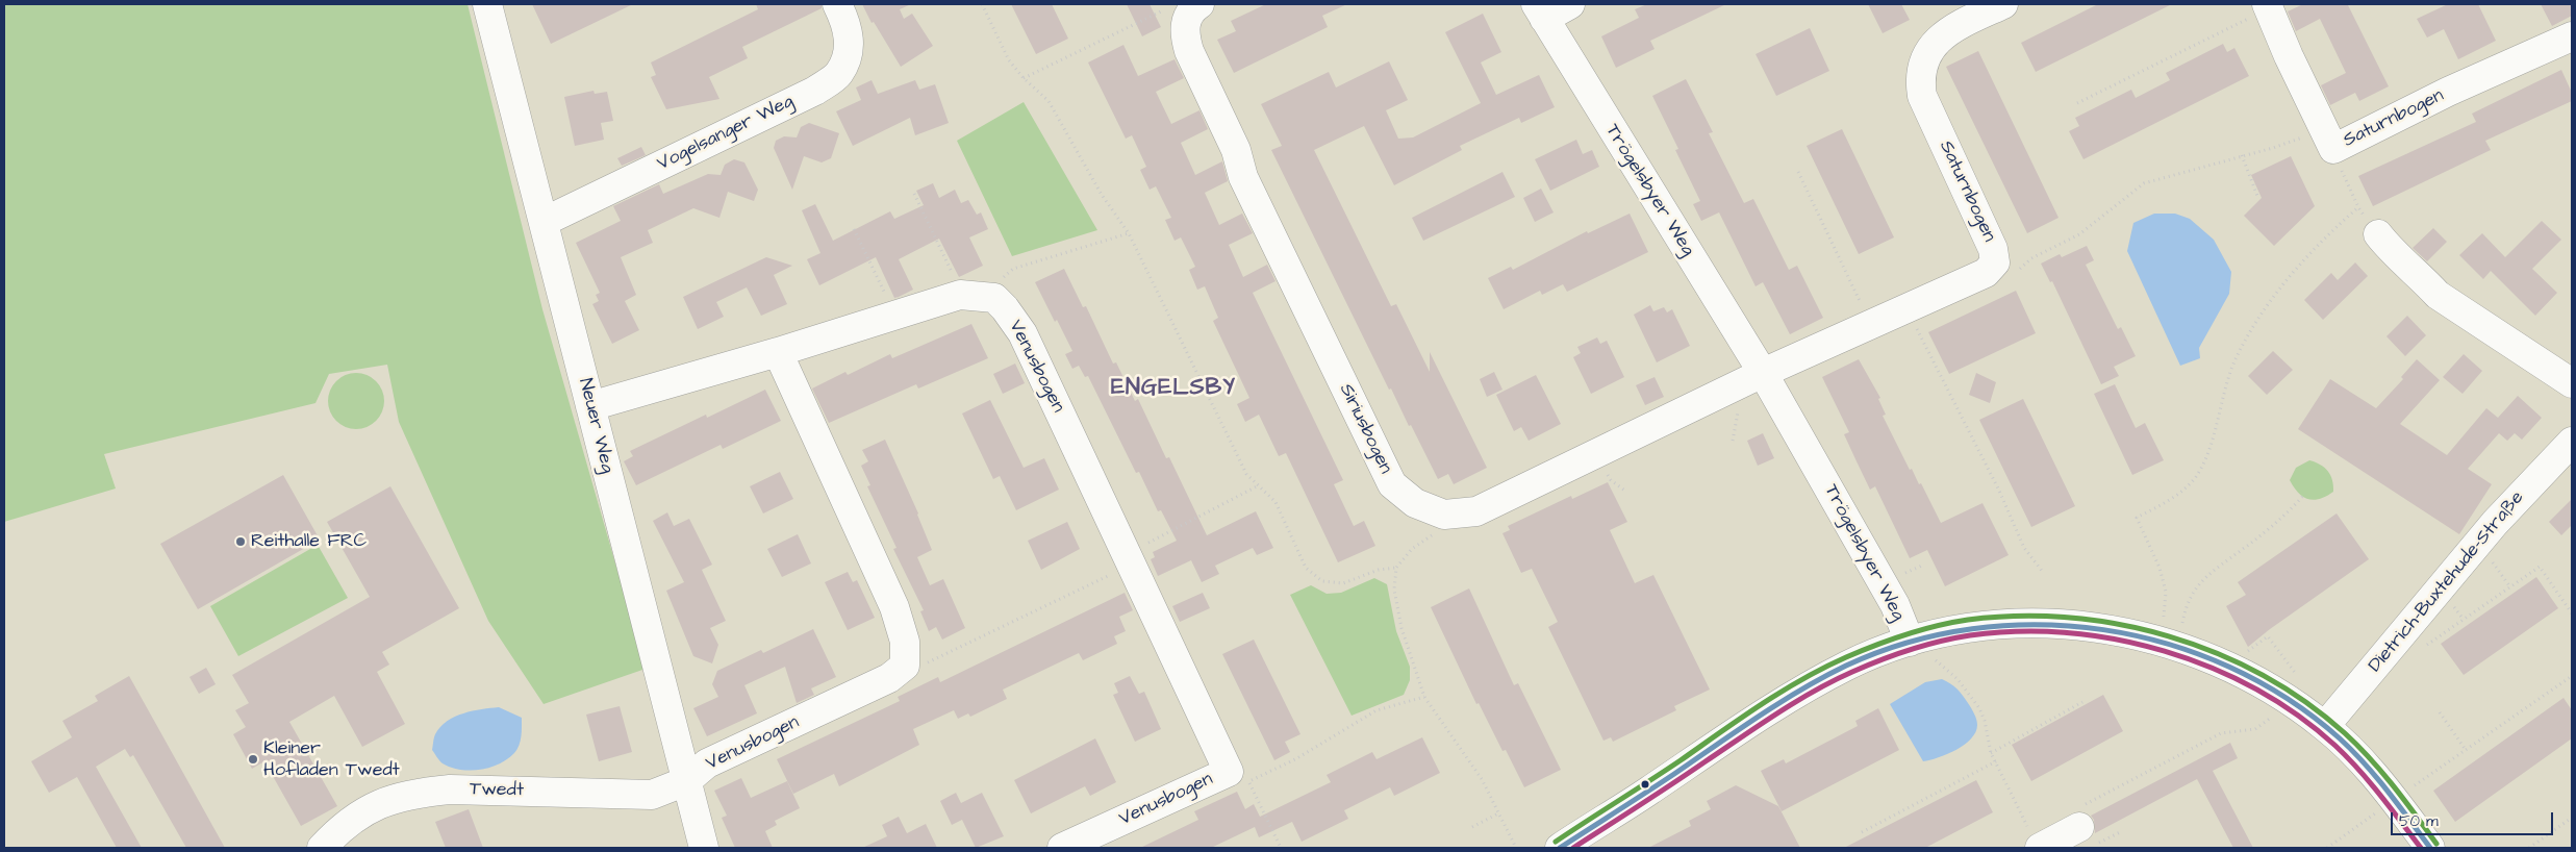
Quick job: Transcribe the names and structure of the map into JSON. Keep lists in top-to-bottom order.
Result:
{
  "streets": {
    "street": [
      "Saturnbogen",
      "Vogelsanger Weg",
      "Trögelsbyer Weg",
      "Venusbogen",
      "Neuer Weg",
      "Siriusbogen",
      "Dietrich-Buxtehude-Straße",
      "Twedt"
    ]
  },
  "crossings": [
    ["Saturnbogen", "Trögelsbyer Weg"],
    ["Saturnbogen", "Siriusbogen"],
    ["Vogelsanger Weg", "Neuer Weg"],
    ["Trögelsbyer Weg", "Siriusbogen"],
    ["Trögelsbyer Weg", "Dietrich-Buxtehude-Straße"],
    ["Venusbogen", "Neuer Weg"],
    ["Venusbogen", "Twedt"],
    ["Neuer Weg", "Twedt"]
  ],
  "districts": ["ENGELSBY"],
  "places": ["Reithalle FRC", "Kleiner Hofladen Twedt"],
  "scale_bar": "50 m"
}
